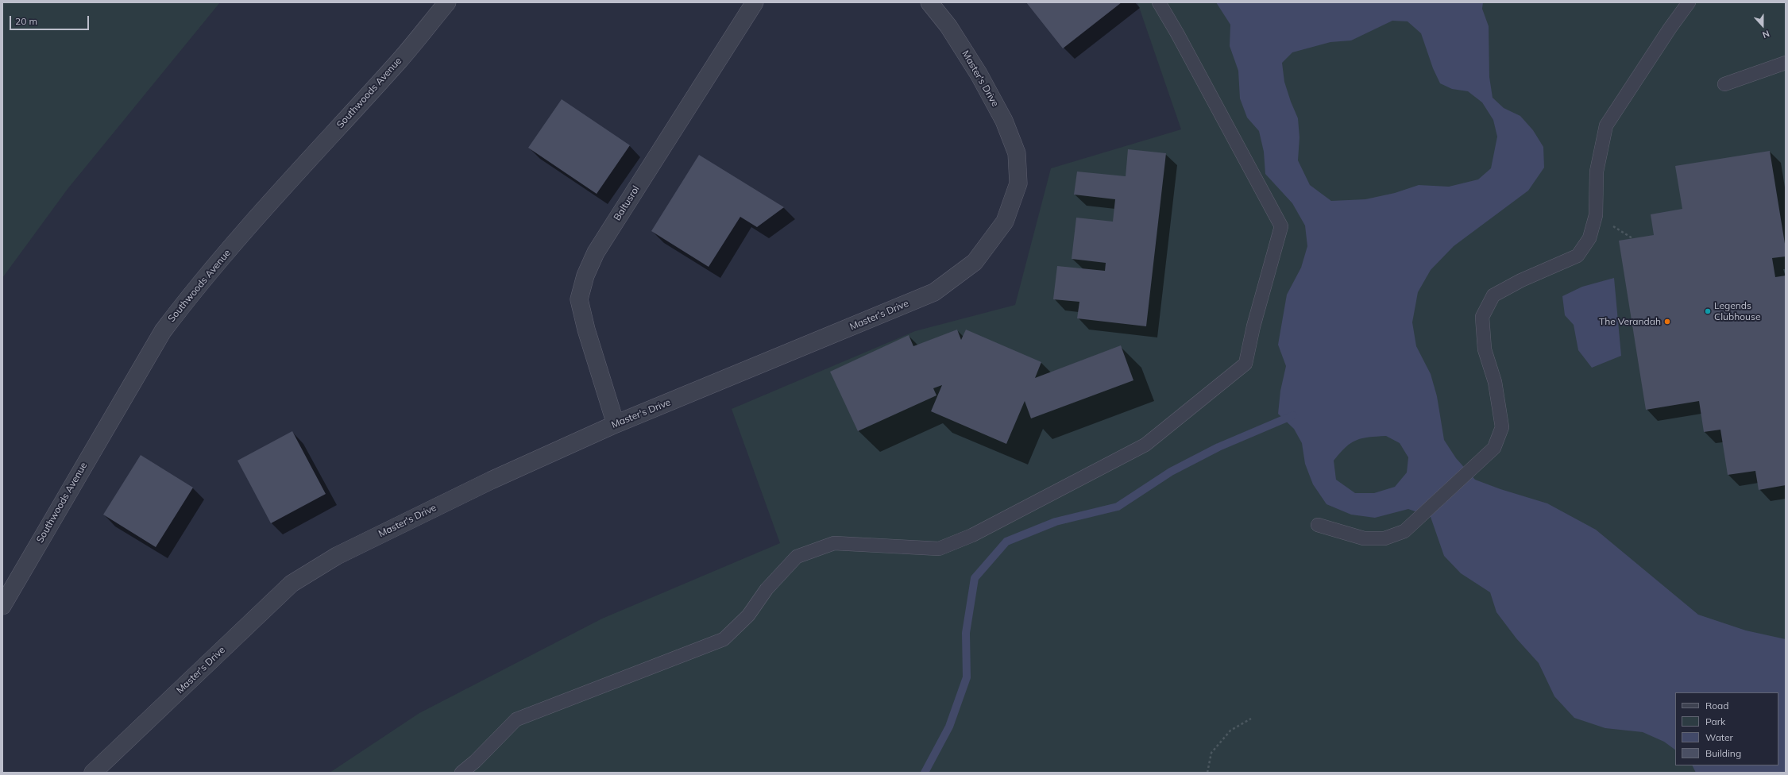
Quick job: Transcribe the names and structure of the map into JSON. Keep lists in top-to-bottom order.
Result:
{
  "streets": {
    "street": ["Master's Drive", "Southwoods Avenue", "Baltusrol"]
  },
  "crossings": [
    ["Master's Drive", "Baltusrol"]
  ],
  "places": ["Legends Clubhouse", "The Verandah"],
  "legend": [
    "Road",
    "Park",
    "Water",
    "Building"
  ],
  "scale_bar": "20 m",
  "north": "bottom"
}
